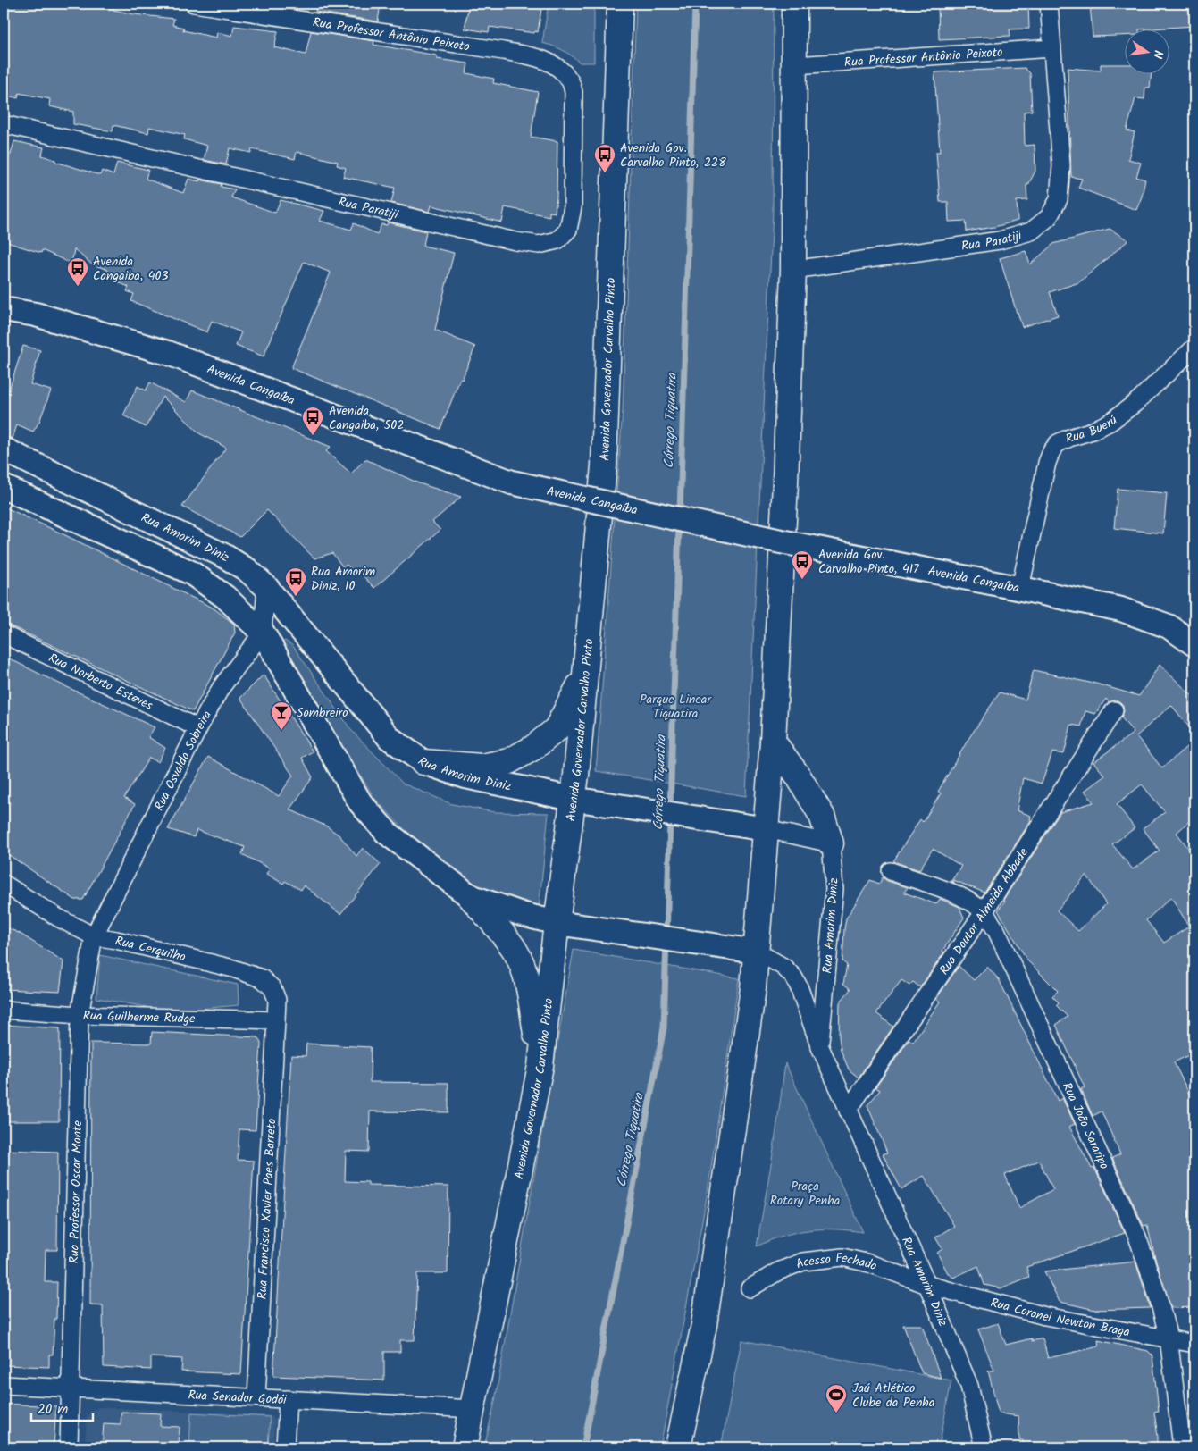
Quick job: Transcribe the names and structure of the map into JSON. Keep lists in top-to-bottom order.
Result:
{
  "streets": {
    "main road": ["Avenida Governador Carvalho Pinto"],
    "street": [
      "Rua Professor Antônio Peixoto",
      "Rua Paratiji",
      "Avenida Cangaíba",
      "Rua Buerú",
      "Rua Amorim Diniz",
      "Rua Norberto Esteves",
      "Rua Osvaldo Sobreira",
      "Rua Doutor Almeida Abbade",
      "Rua Cerquilho",
      "Rua Guilherme Rudge",
      "Rua João Sararipo",
      "Rua Professor Oscar Monte",
      "Rua Francisco Xavier Paes Barreto",
      "Acesso Fechado",
      "Rua Coronel Newton Braga",
      "Rua Senador Godói"
    ]
  },
  "crossings": [
    ["Rua Professor Antônio Peixoto", "Rua Paratiji"],
    ["Avenida Governador Carvalho Pinto", "Rua Amorim Diniz"],
    ["Avenida Governador Carvalho Pinto", "Rua Senador Godói"],
    ["Avenida Cangaíba", "Rua Buerú"],
    ["Rua Amorim Diniz", "Rua Osvaldo Sobreira"],
    ["Rua Amorim Diniz", "Rua Doutor Almeida Abbade"],
    ["Rua Amorim Diniz", "Acesso Fechado"],
    ["Rua Amorim Diniz", "Rua Coronel Newton Braga"],
    ["Rua Norberto Esteves", "Rua Osvaldo Sobreira"],
    ["Rua Osvaldo Sobreira", "Rua Cerquilho"],
    ["Rua Osvaldo Sobreira", "Rua Professor Oscar Monte"],
    ["Rua Doutor Almeida Abbade", "Rua João Sararipo"],
    ["Rua Cerquilho", "Rua Guilherme Rudge"],
    ["Rua Cerquilho", "Rua Professor Oscar Monte"],
    ["Rua Cerquilho", "Rua Francisco Xavier Paes Barreto"],
    ["Rua Guilherme Rudge", "Rua Professor Oscar Monte"],
    ["Rua Guilherme Rudge", "Rua Francisco Xavier Paes Barreto"],
    ["Rua João Sararipo", "Rua Coronel Newton Braga"],
    ["Rua Professor Oscar Monte", "Rua Senador Godói"],
    ["Rua Francisco Xavier Paes Barreto", "Rua Senador Godói"],
    ["Acesso Fechado", "Rua Coronel Newton Braga"]
  ],
  "water": ["Córrego Tiquatira"],
  "parks": ["Parque Linear Tiquatira", "Praça Rotary Penha"],
  "places": {
    "bus stop": [
      "Avenida Gov. Carvalho Pinto, 228",
      "Avenida Cangaiba, 403",
      "Avenida Cangaiba, 502",
      "Avenida Gov. Carvalho Pinto, 417",
      "Rua Amorim Diniz, 10"
    ],
    "bar": ["Sombreiro"],
    "sports": ["Jaú Atlético Clube da Penha"]
  },
  "scale_bar": "20 m",
  "north": "right"
}
